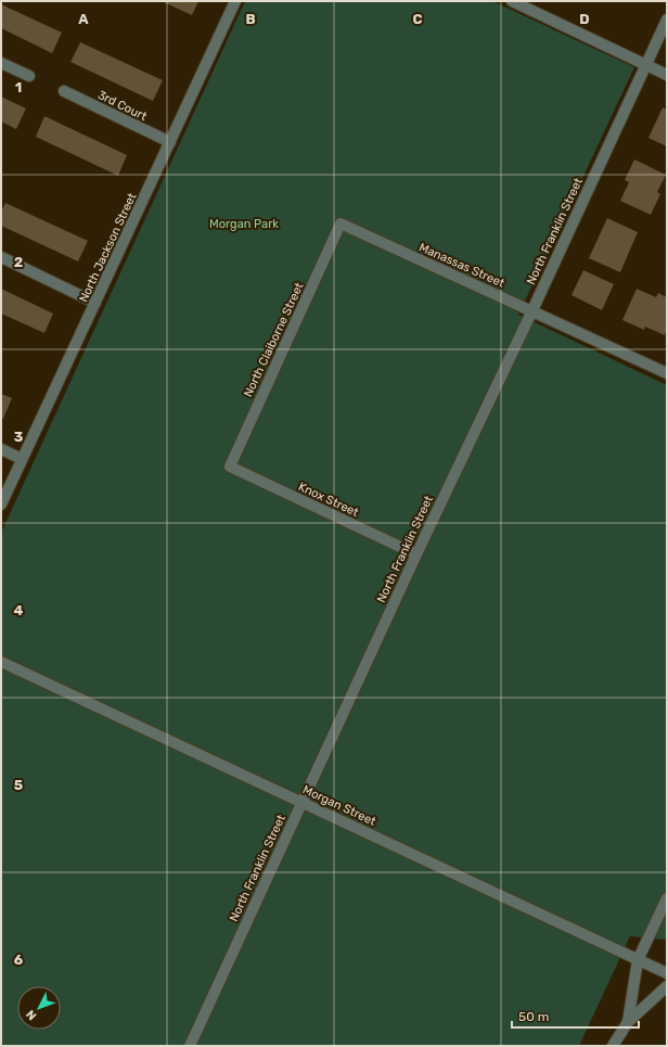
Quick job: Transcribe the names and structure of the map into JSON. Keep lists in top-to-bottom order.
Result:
{
  "streets": {
    "street": [
      "3rd Court",
      "North Franklin Street",
      "North Jackson Street",
      "Manassas Street",
      "North Claiborne Street",
      "Knox Street",
      "Morgan Street"
    ]
  },
  "crossings": [
    ["3rd Court", "North Jackson Street"],
    ["North Franklin Street", "Manassas Street"],
    ["North Franklin Street", "Knox Street"],
    ["North Franklin Street", "Morgan Street"],
    ["Manassas Street", "North Claiborne Street"],
    ["North Claiborne Street", "Knox Street"]
  ],
  "parks": ["Morgan Park"],
  "scale_bar": "50 m",
  "north": "bottom left",
  "grid": {
    "columns": [
      "A",
      "B",
      "C",
      "D"
    ],
    "rows": [
      "1",
      "2",
      "3",
      "4",
      "5",
      "6"
    ]
  }
}
